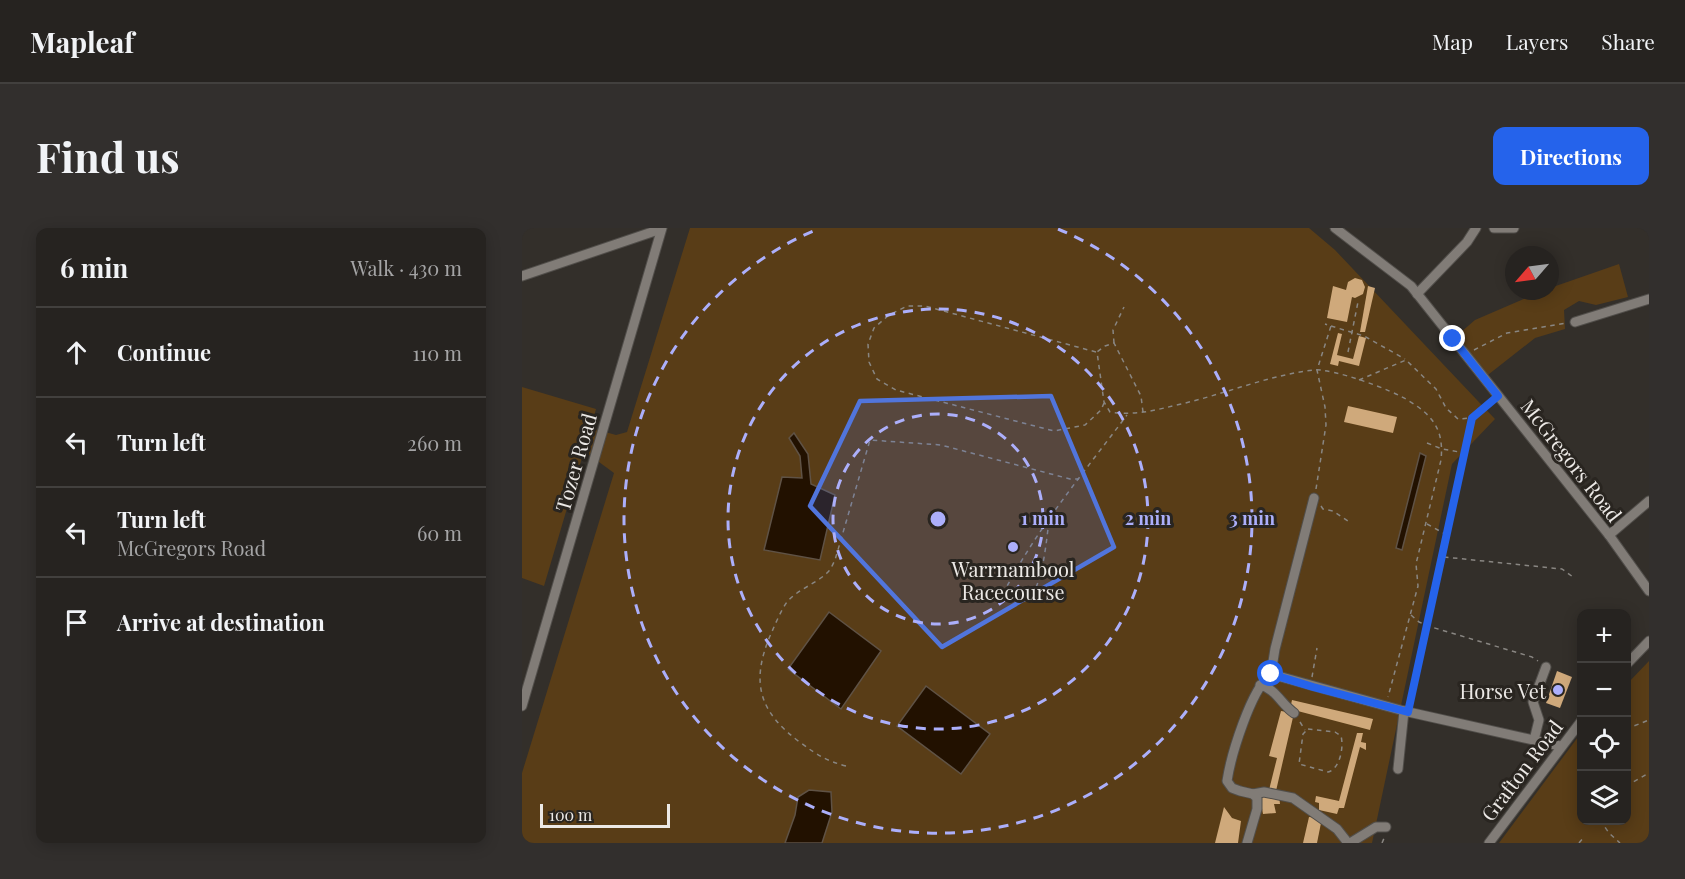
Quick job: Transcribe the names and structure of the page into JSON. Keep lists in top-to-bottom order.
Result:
{
  "streets": {
    "street": ["McGregors Road", "Tozer Road", "Grafton Road"]
  },
  "places": ["Warrnambool Racecourse", "Horse Vet"],
  "scale_bar": "100 m",
  "north": "bottom left",
  "page": {
    "header": "Mapleaf",
    "nav": ["Map", "Layers", "Share"],
    "buttons": "Directions",
    "title": "Find us",
    "heading": ["6 min", "Walk · 430 m"],
    "list": [
      ["Continue", "110 m"],
      ["Turn left", "260 m"],
      ["Turn left", "McGregors Road", "60 m"],
      "Arrive at destination"
    ],
    "map_buttons": ["+", "−"],
    "scale": "100 m"
  },
  "rings": ["1 min", "2 min", "3 min"]
}
